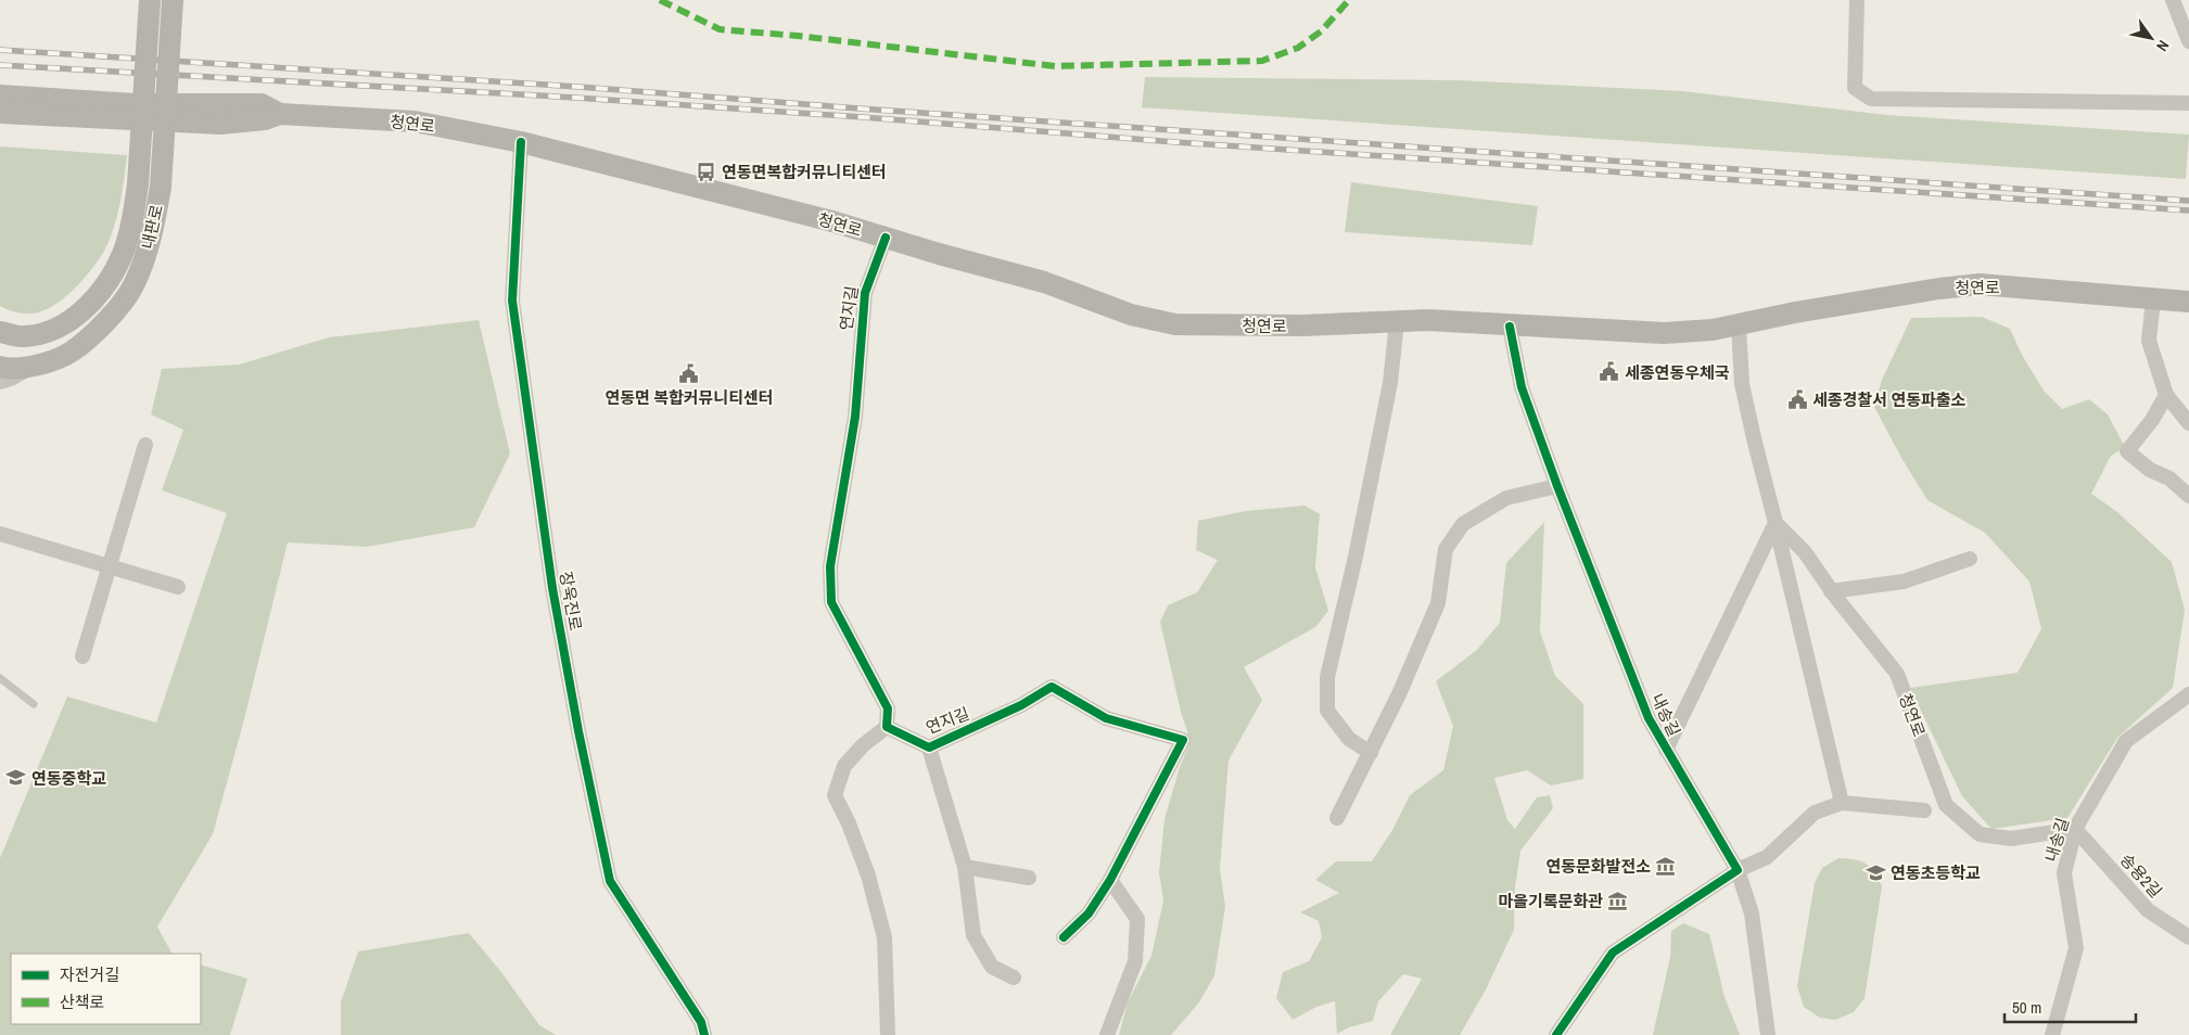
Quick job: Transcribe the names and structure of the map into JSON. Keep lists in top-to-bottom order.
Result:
{
  "streets": {
    "main road": ["청연로", "내판로"],
    "street": [
      "연지길",
      "장욱진로",
      "내송길",
      "송용2길"
    ]
  },
  "crossings": [
    ["청연로", "연지길"],
    ["청연로", "장욱진로"],
    ["청연로", "내송길"],
    ["청연로", "송용2길"],
    ["내송길", "송용2길"]
  ],
  "places": {
    "bus stop": ["연동면복합커뮤니티센터"],
    "public building": ["세종연동우체국", "연동면 복합커뮤니티센터", "세종경찰서 연동파출소"],
    "school or university": ["연동중학교", "연동초등학교"],
    "museum": ["연동문화발전소", "마을기록문화관"]
  },
  "legend": ["자전거길", "산책로"],
  "scale_bar": "50 m",
  "north": "bottom right"
}
